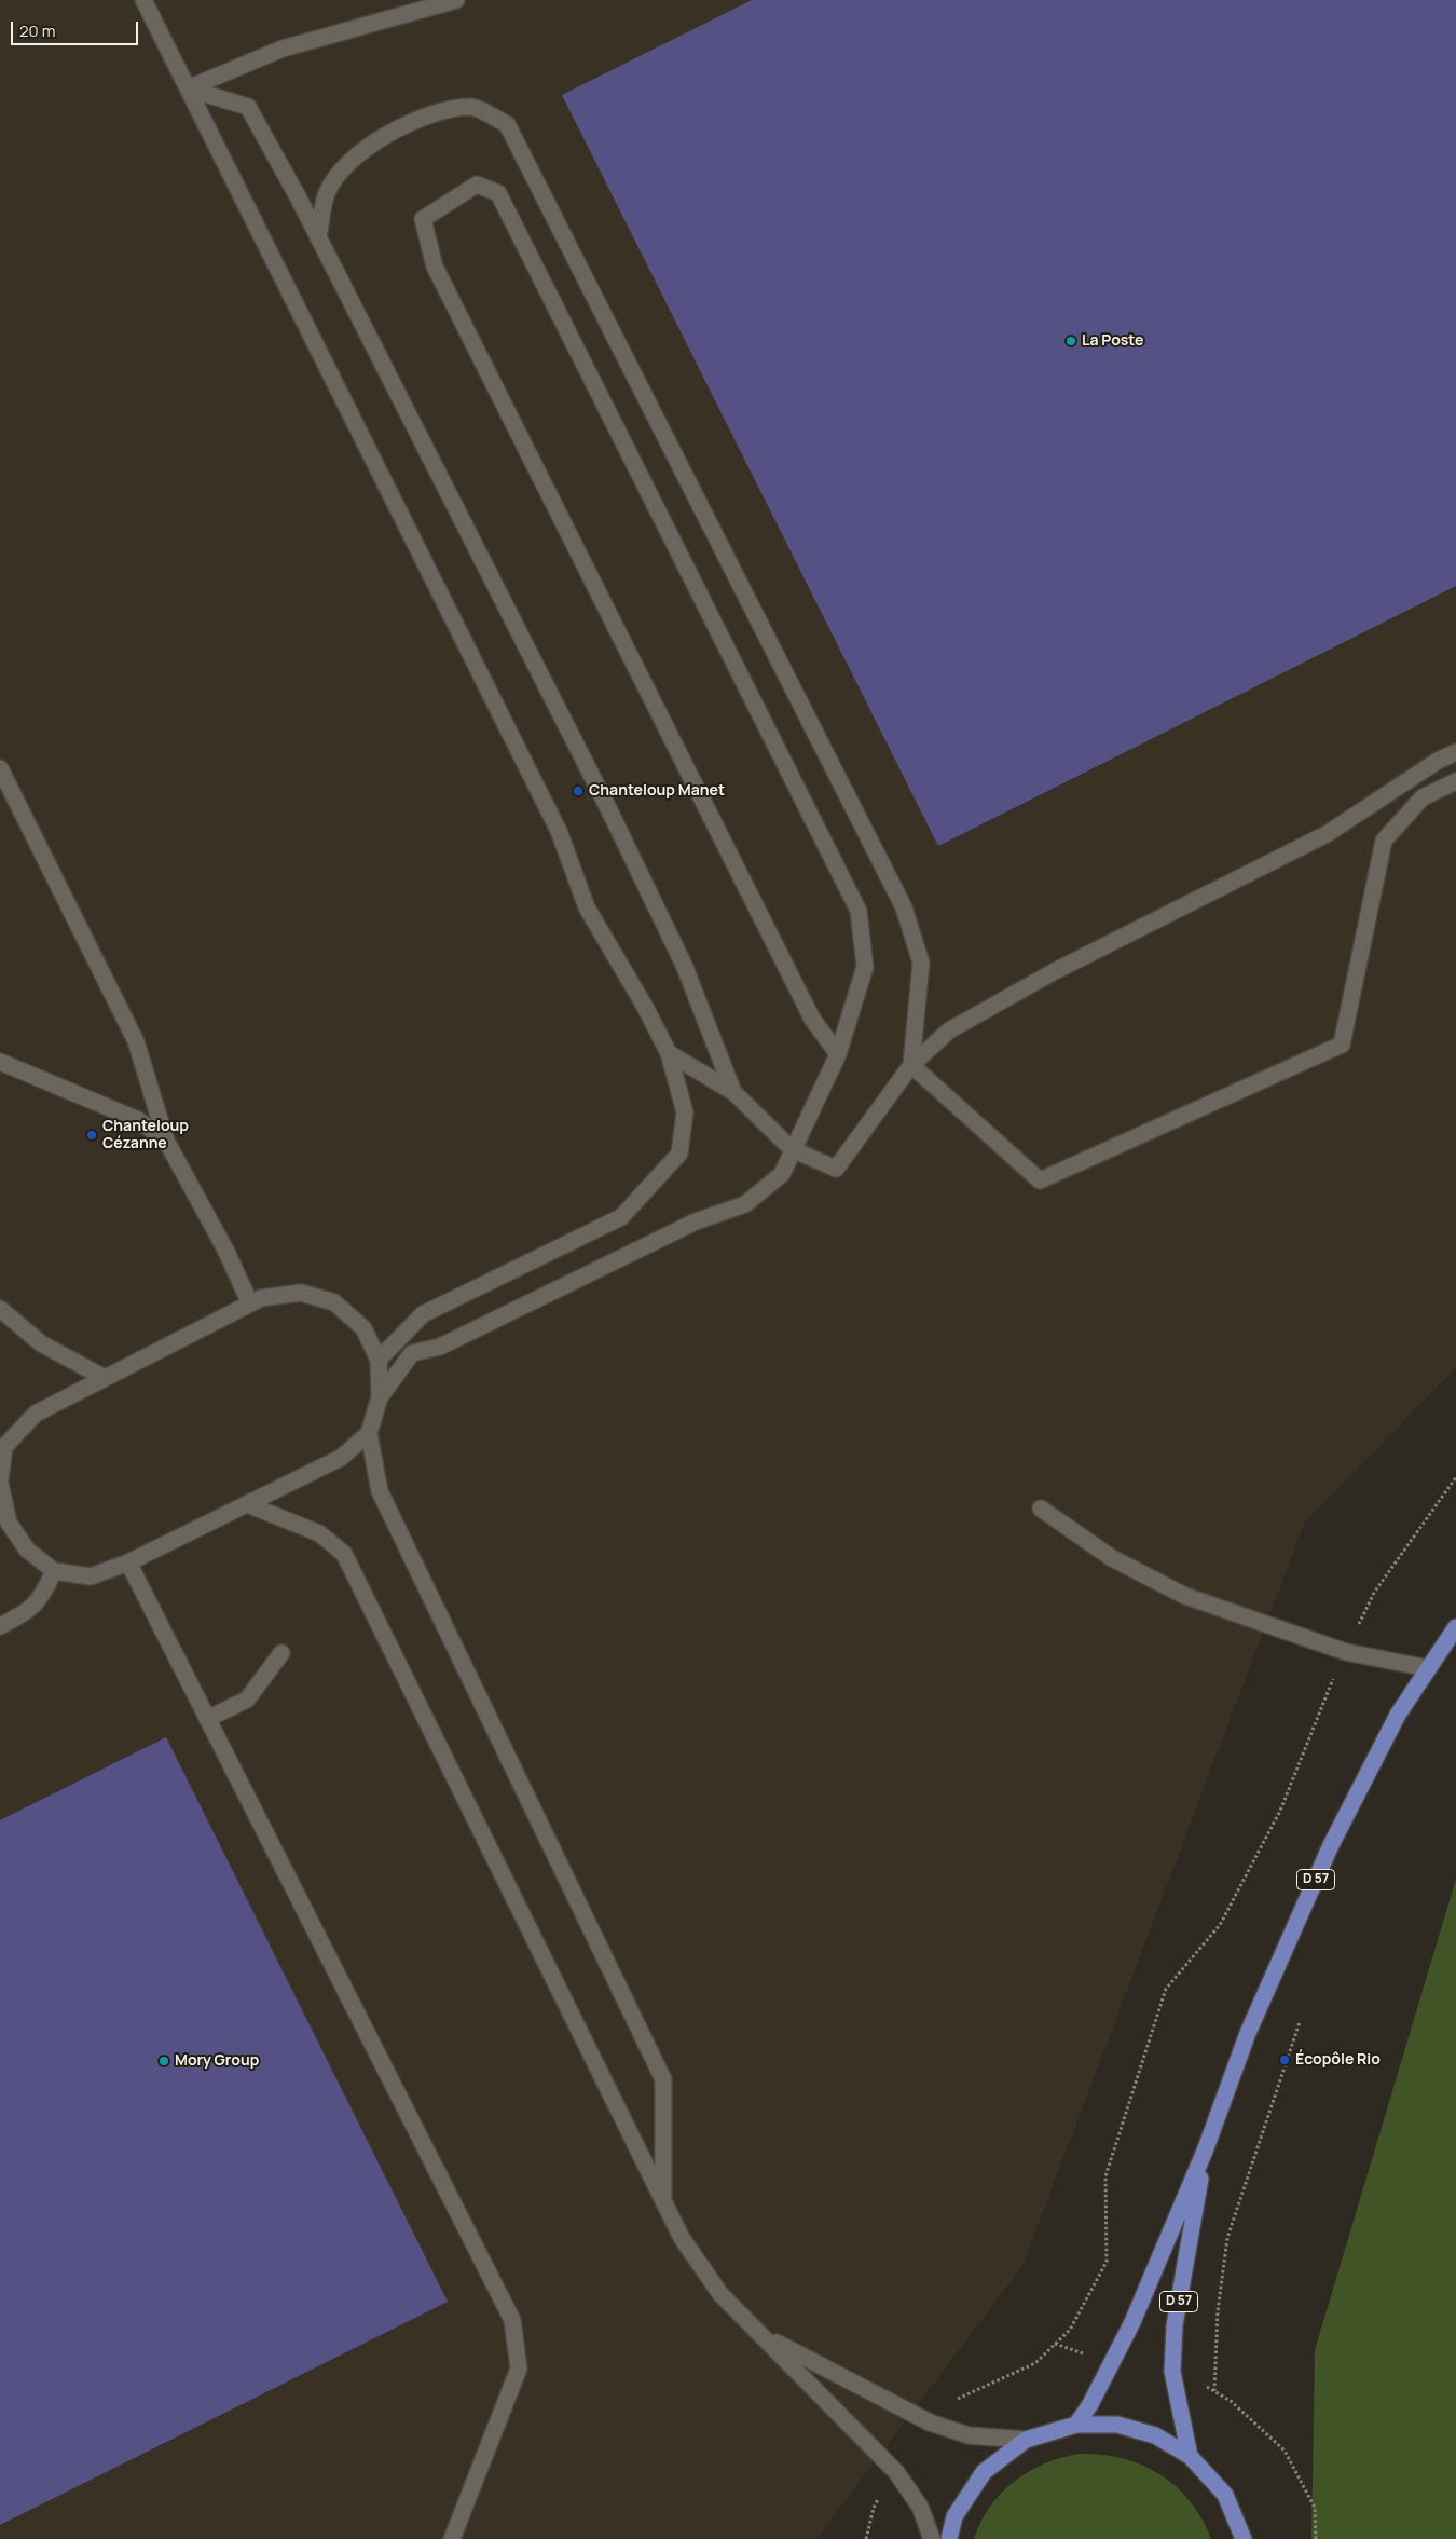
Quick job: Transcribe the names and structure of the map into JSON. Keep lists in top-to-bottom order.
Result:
{
  "streets": {
    "main road": ["D 57"]
  },
  "places": [
    "La Poste",
    "Chanteloup Manet",
    "Chanteloup Cézanne",
    "Écopôle Rio",
    "Mory Group"
  ],
  "scale_bar": "20 m"
}
